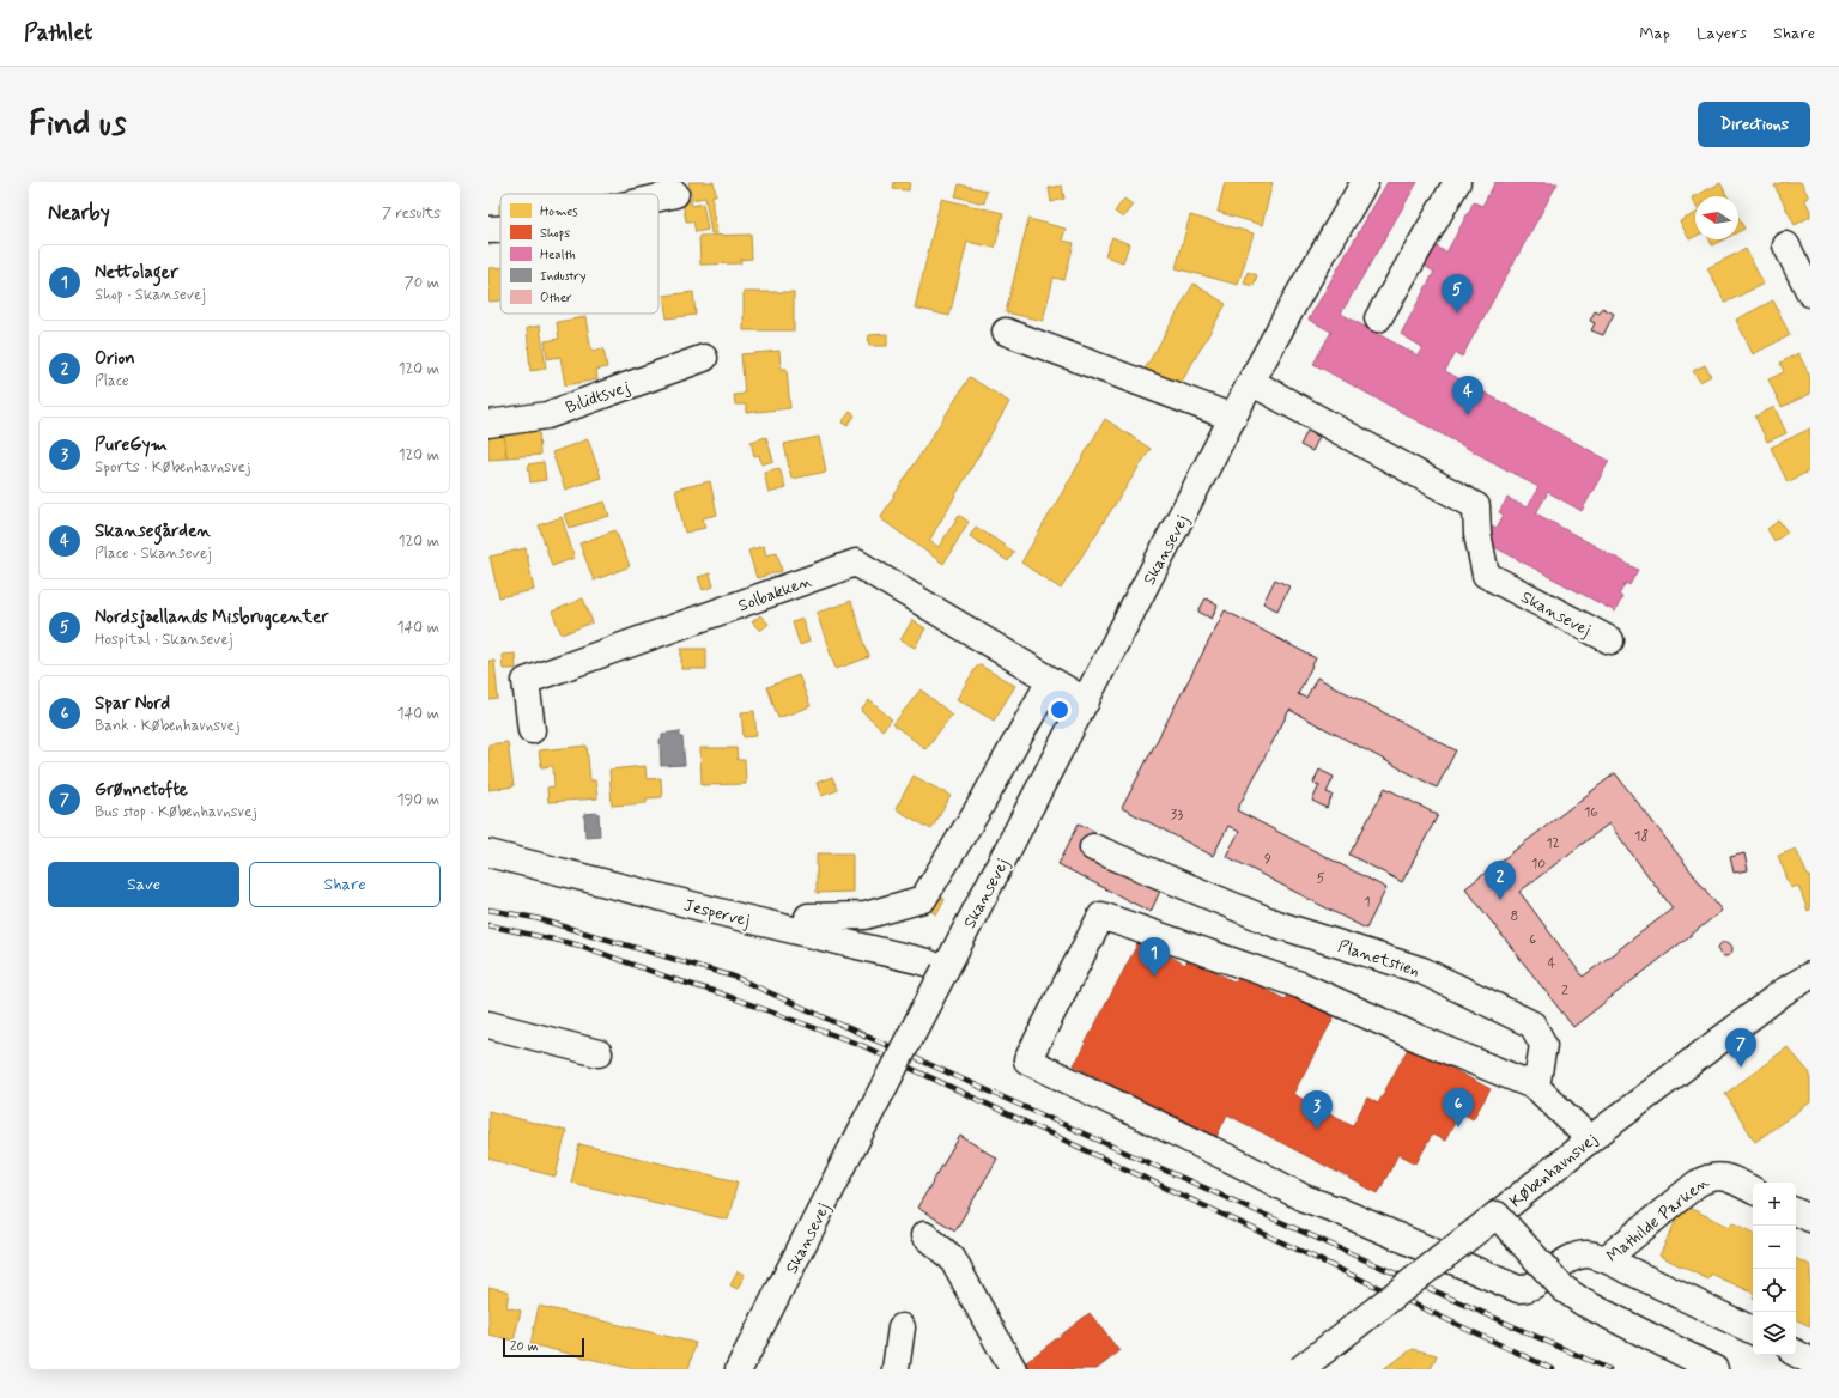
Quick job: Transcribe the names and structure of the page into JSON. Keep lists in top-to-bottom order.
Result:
{
  "streets": {
    "street": [
      "Bilidtsvej",
      "Skansevej",
      "Solbakken",
      "Jespervej",
      "Planetstien",
      "Københavnsvej",
      "Mathilde Parken"
    ]
  },
  "crossings": [
    ["Skansevej", "Solbakken"],
    ["Skansevej", "Jespervej"]
  ],
  "house_numbers": [
    "16",
    "33",
    "18",
    "12",
    "9",
    "10",
    "5",
    "1",
    "8",
    "6",
    "4",
    "2"
  ],
  "legend": [
    "Homes",
    "Shops",
    "Health",
    "Industry",
    "Other"
  ],
  "scale_bar": "20 m",
  "north": "left",
  "page": {
    "header": "Pathlet",
    "nav": ["Map", "Layers", "Share"],
    "buttons": [
      "Directions",
      ["Save", "Share"]
    ],
    "title": "Find us",
    "heading": ["Nearby", "7 results"],
    "list": [
      {
        "mark": "1",
        "name": "Nettolager",
        "note": "Shop · Skansevej",
        "value": "70 m"
      },
      {
        "mark": "2",
        "name": "Orion",
        "note": "Place",
        "value": "120 m"
      },
      {
        "mark": "3",
        "name": "PureGym",
        "note": "Sports · Københavnsvej",
        "value": "120 m"
      },
      {
        "mark": "4",
        "name": "Skansegården",
        "note": "Place · Skansevej",
        "value": "120 m"
      },
      {
        "mark": "5",
        "name": "Nordsjællands Misbrugcenter",
        "note": "Hospital · Skansevej",
        "value": "140 m"
      },
      {
        "mark": "6",
        "name": "Spar Nord",
        "note": "Bank · Københavnsvej",
        "value": "140 m"
      },
      {
        "mark": "7",
        "name": "Grønnetofte",
        "note": "Bus stop · Københavnsvej",
        "value": "190 m"
      }
    ],
    "pins": [
      "5",
      "4",
      "2",
      "1",
      "7",
      "6",
      "3"
    ],
    "map_buttons": ["+", "−"],
    "scale": "20 m"
  }
}
